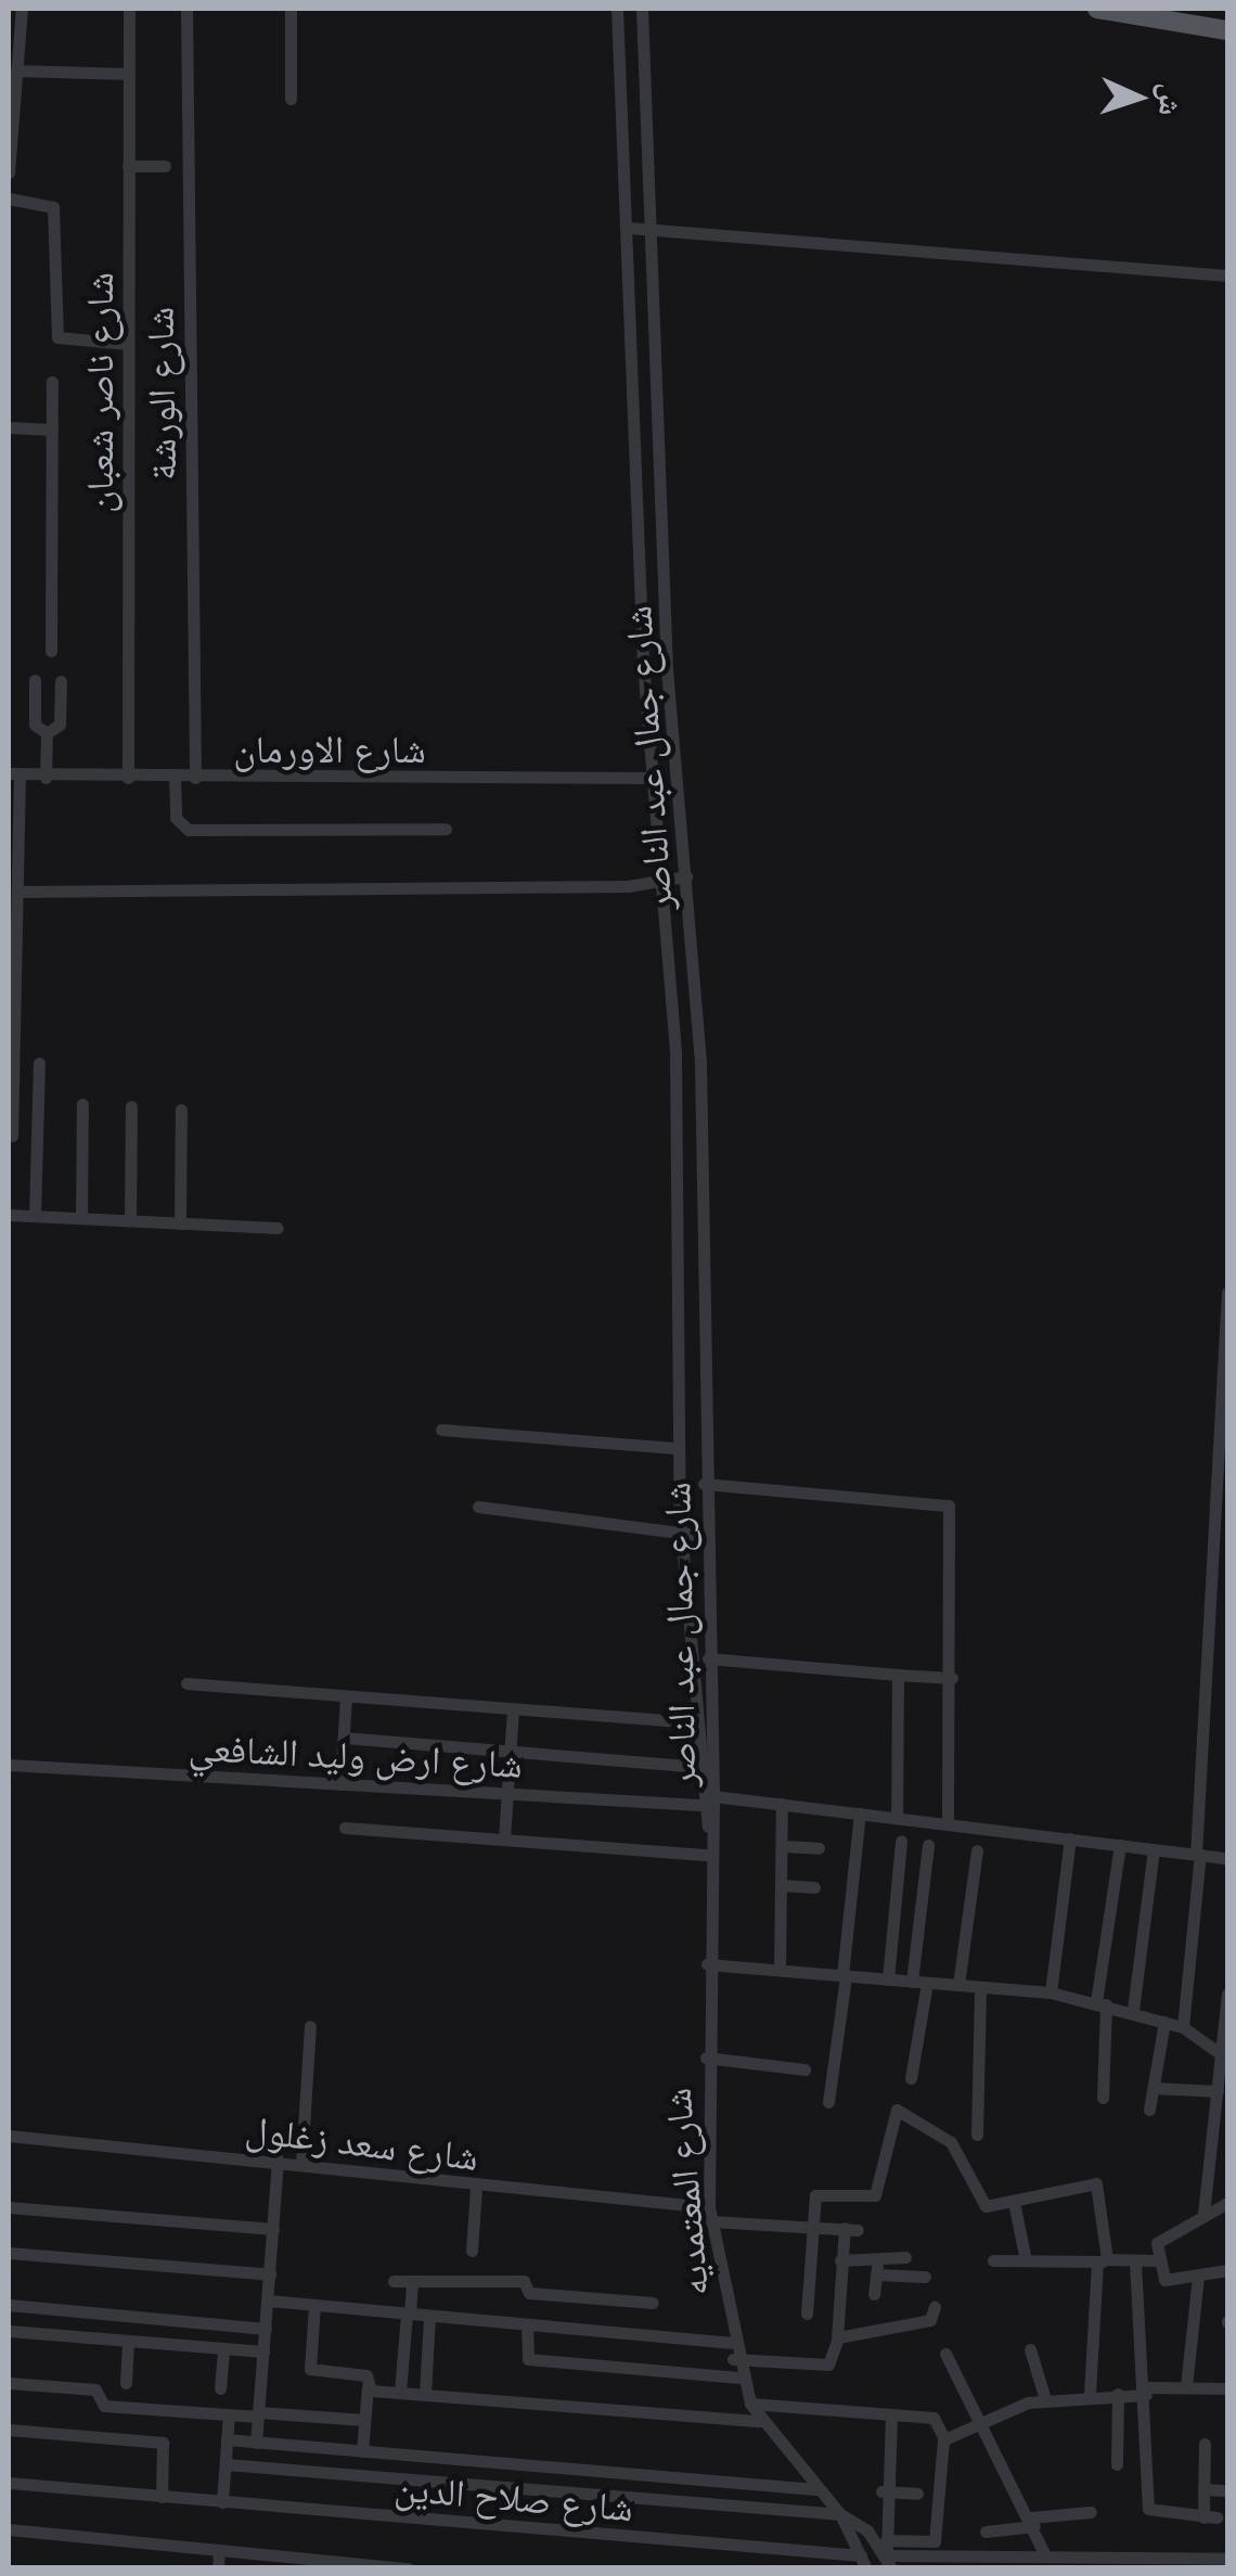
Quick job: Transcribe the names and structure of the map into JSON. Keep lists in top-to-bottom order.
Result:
{
  "streets": {
    "street": [
      "شارع ناصر شعبان",
      "شارع الورشة",
      "شارع الاورمان",
      "شارع جمال عبد الناصر",
      "شارع ارض وليد الشافعي",
      "شارع سعد زغلول",
      "شارع المعتمديه",
      "شارع صلاح الدين"
    ]
  },
  "crossings": [
    ["شارع ناصر شعبان", "شارع الاورمان"],
    ["شارع الورشة", "شارع الاورمان"],
    ["شارع الاورمان", "شارع جمال عبد الناصر"],
    ["شارع جمال عبد الناصر", "شارع ارض وليد الشافعي"],
    ["شارع جمال عبد الناصر", "شارع المعتمديه"],
    ["شارع سعد زغلول", "شارع المعتمديه"],
    ["شارع المعتمديه", "شارع صلاح الدين"]
  ],
  "north": "right"
}
